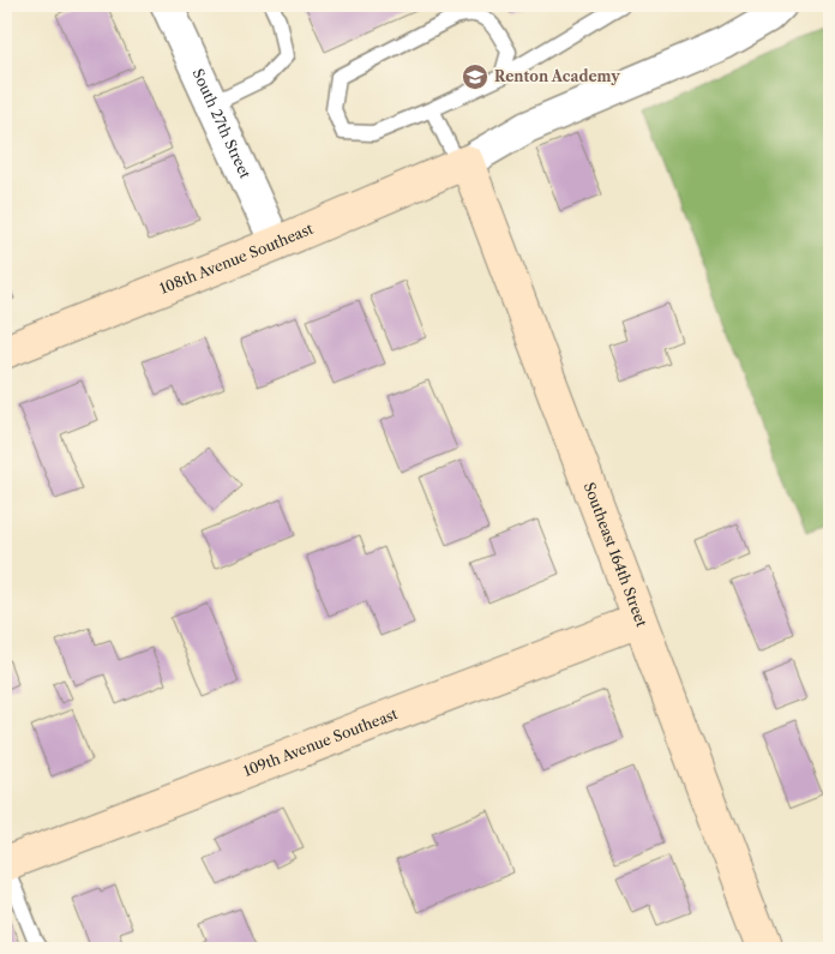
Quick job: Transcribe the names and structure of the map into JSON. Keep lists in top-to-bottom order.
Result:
{
  "streets": {
    "street": [
      "South 27th Street",
      "108th Avenue Southeast",
      "Southeast 164th Street",
      "109th Avenue Southeast"
    ]
  },
  "crossings": [
    ["South 27th Street", "108th Avenue Southeast"],
    ["108th Avenue Southeast", "Southeast 164th Street"],
    ["Southeast 164th Street", "109th Avenue Southeast"]
  ],
  "places": {
    "school or university": ["Renton Academy"]
  }
}
